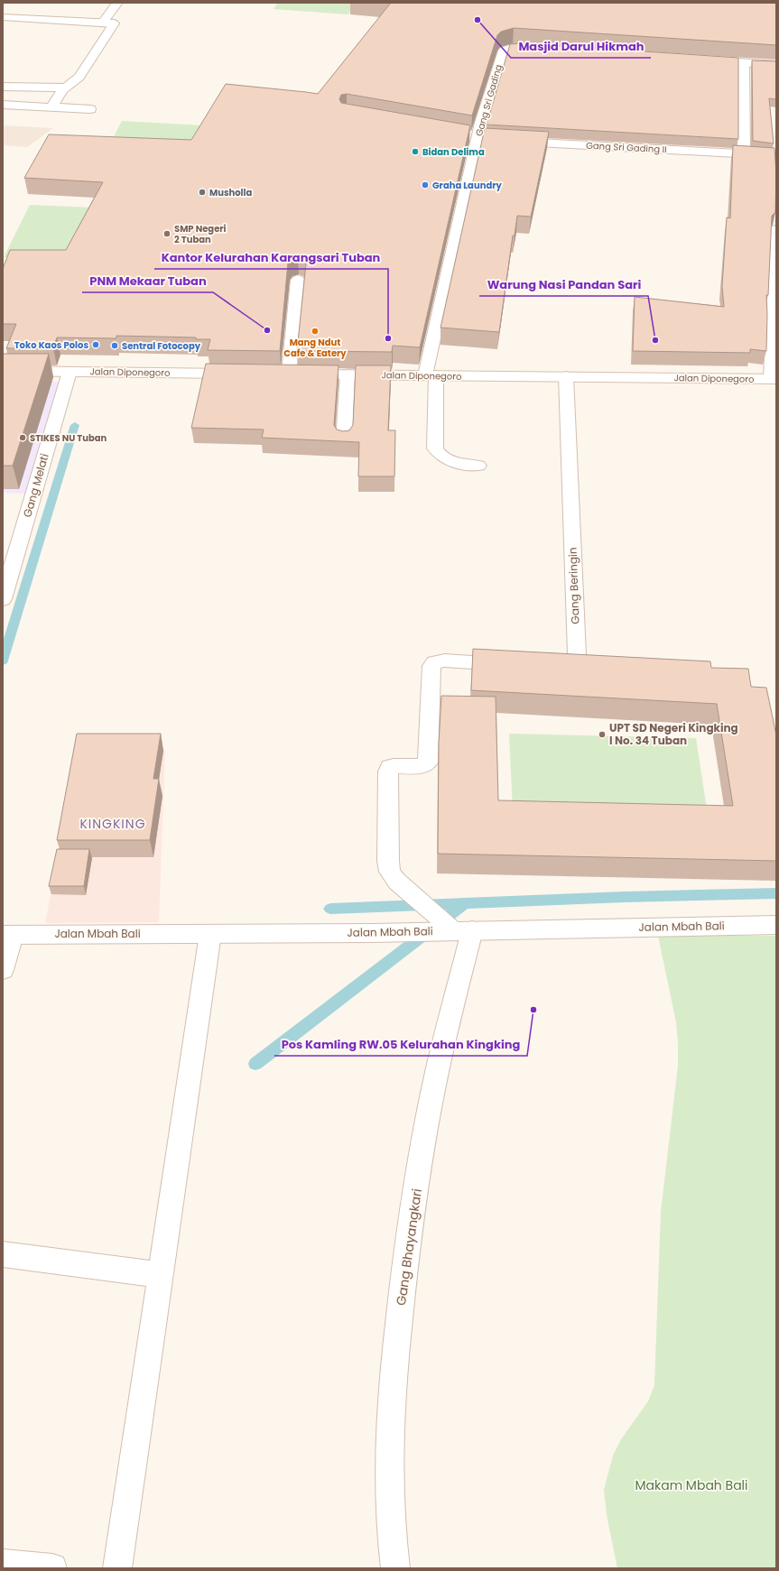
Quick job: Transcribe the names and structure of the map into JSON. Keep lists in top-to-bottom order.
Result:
{
  "streets": {
    "street": [
      "Gang Sri Gading",
      "Gang Sri Gading II",
      "Jalan Diponegoro",
      "Gang Melati",
      "Gang Beringin",
      "Jalan Mbah Bali",
      "Gang Bhayangkari"
    ]
  },
  "crossings": [
    ["Gang Sri Gading", "Jalan Diponegoro"],
    ["Jalan Diponegoro", "Gang Melati"],
    ["Jalan Diponegoro", "Gang Beringin"],
    ["Jalan Mbah Bali", "Gang Bhayangkari"]
  ],
  "districts": ["KINGKING"],
  "parks": ["Makam Mbah Bali"],
  "places": [
    "Masjid Darul Hikmah",
    "Bidan Delima",
    "Graha Laundry",
    "Musholla",
    "SMP Negeri 2 Tuban",
    "PNM Mekaar Tuban",
    "Mang Ndut Cafe & Eatery",
    "Kantor Kelurahan Karangsari Tuban",
    "Warung Nasi Pandan Sari",
    "Toko Kaos Polos",
    "Sentral Fotocopy",
    "STIKES NU Tuban",
    "UPT SD Negeri Kingking I No. 34 Tuban",
    "Pos Kamling RW.05 Kelurahan Kingking"
  ]
}
